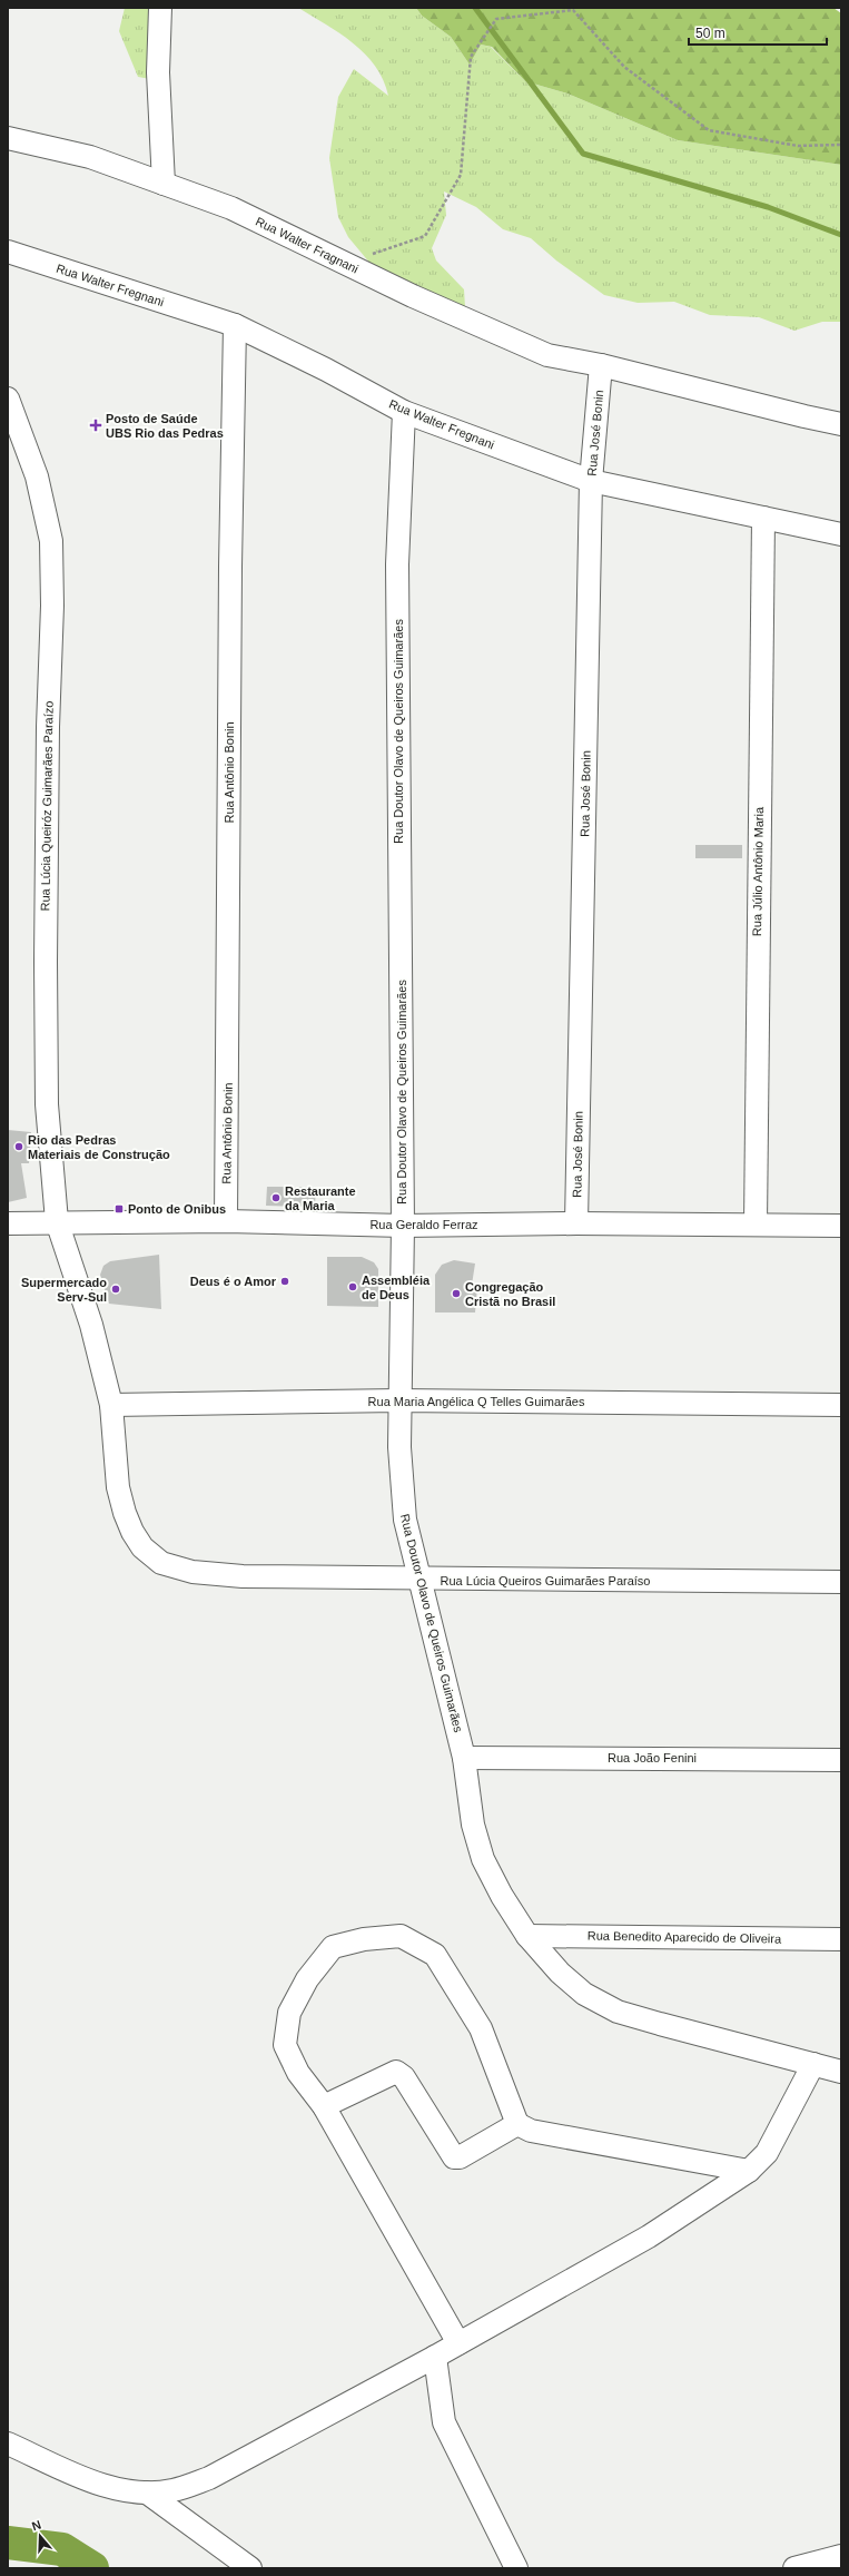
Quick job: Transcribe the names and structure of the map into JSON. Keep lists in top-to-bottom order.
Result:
{
  "streets": {
    "street": [
      "Rua Walter Fragnani",
      "Rua Walter Fregnani",
      "Rua José Bonin",
      "Rua Doutor Olavo de Queiros Guimarães",
      "Rua Antônio Bonin",
      "Rua Lúcia Queiróz Guimarães Paraízo",
      "Rua Júlio Antônio Maria",
      "Rua Geraldo Ferraz",
      "Rua Maria Angélica Q Telles Guimarães",
      "Rua Lúcia Queiros Guimarães Paraíso",
      "Rua João Fenini",
      "Rua Benedito Aparecido de Oliveira"
    ]
  },
  "crossings": [
    ["Rua Walter Fragnani", "Rua José Bonin"],
    ["Rua Walter Fregnani", "Rua José Bonin"],
    ["Rua Walter Fregnani", "Rua Doutor Olavo de Queiros Guimarães"],
    ["Rua Walter Fregnani", "Rua Antônio Bonin"],
    ["Rua Walter Fregnani", "Rua Júlio Antônio Maria"],
    ["Rua José Bonin", "Rua Geraldo Ferraz"],
    ["Rua Doutor Olavo de Queiros Guimarães", "Rua Geraldo Ferraz"],
    ["Rua Doutor Olavo de Queiros Guimarães", "Rua Maria Angélica Q Telles Guimarães"],
    ["Rua Doutor Olavo de Queiros Guimarães", "Rua Lúcia Queiros Guimarães Paraíso"],
    ["Rua Doutor Olavo de Queiros Guimarães", "Rua João Fenini"],
    ["Rua Doutor Olavo de Queiros Guimarães", "Rua Benedito Aparecido de Oliveira"],
    ["Rua Antônio Bonin", "Rua Geraldo Ferraz"],
    ["Rua Lúcia Queiróz Guimarães Paraízo", "Rua Geraldo Ferraz"],
    ["Rua Lúcia Queiróz Guimarães Paraízo", "Rua Lúcia Queiros Guimarães Paraíso"],
    ["Rua Júlio Antônio Maria", "Rua Geraldo Ferraz"],
    ["Rua Geraldo Ferraz", "Rua Lúcia Queiros Guimarães Paraíso"],
    ["Rua Maria Angélica Q Telles Guimarães", "Rua Lúcia Queiros Guimarães Paraíso"]
  ],
  "places": {
    "health": ["Posto de Saúde UBS Rio das Pedras"],
    "other": [
      "Rio das Pedras Materiais de Construção",
      "Restaurante da Maria",
      "Deus é o Amor",
      "Assembléia de Deus",
      "Supermercado Serv-Sul",
      "Congregação Cristã no Brasil"
    ],
    "transit": ["Ponto de Onibus"]
  },
  "scale_bar": "50 m",
  "north": "top"
}
